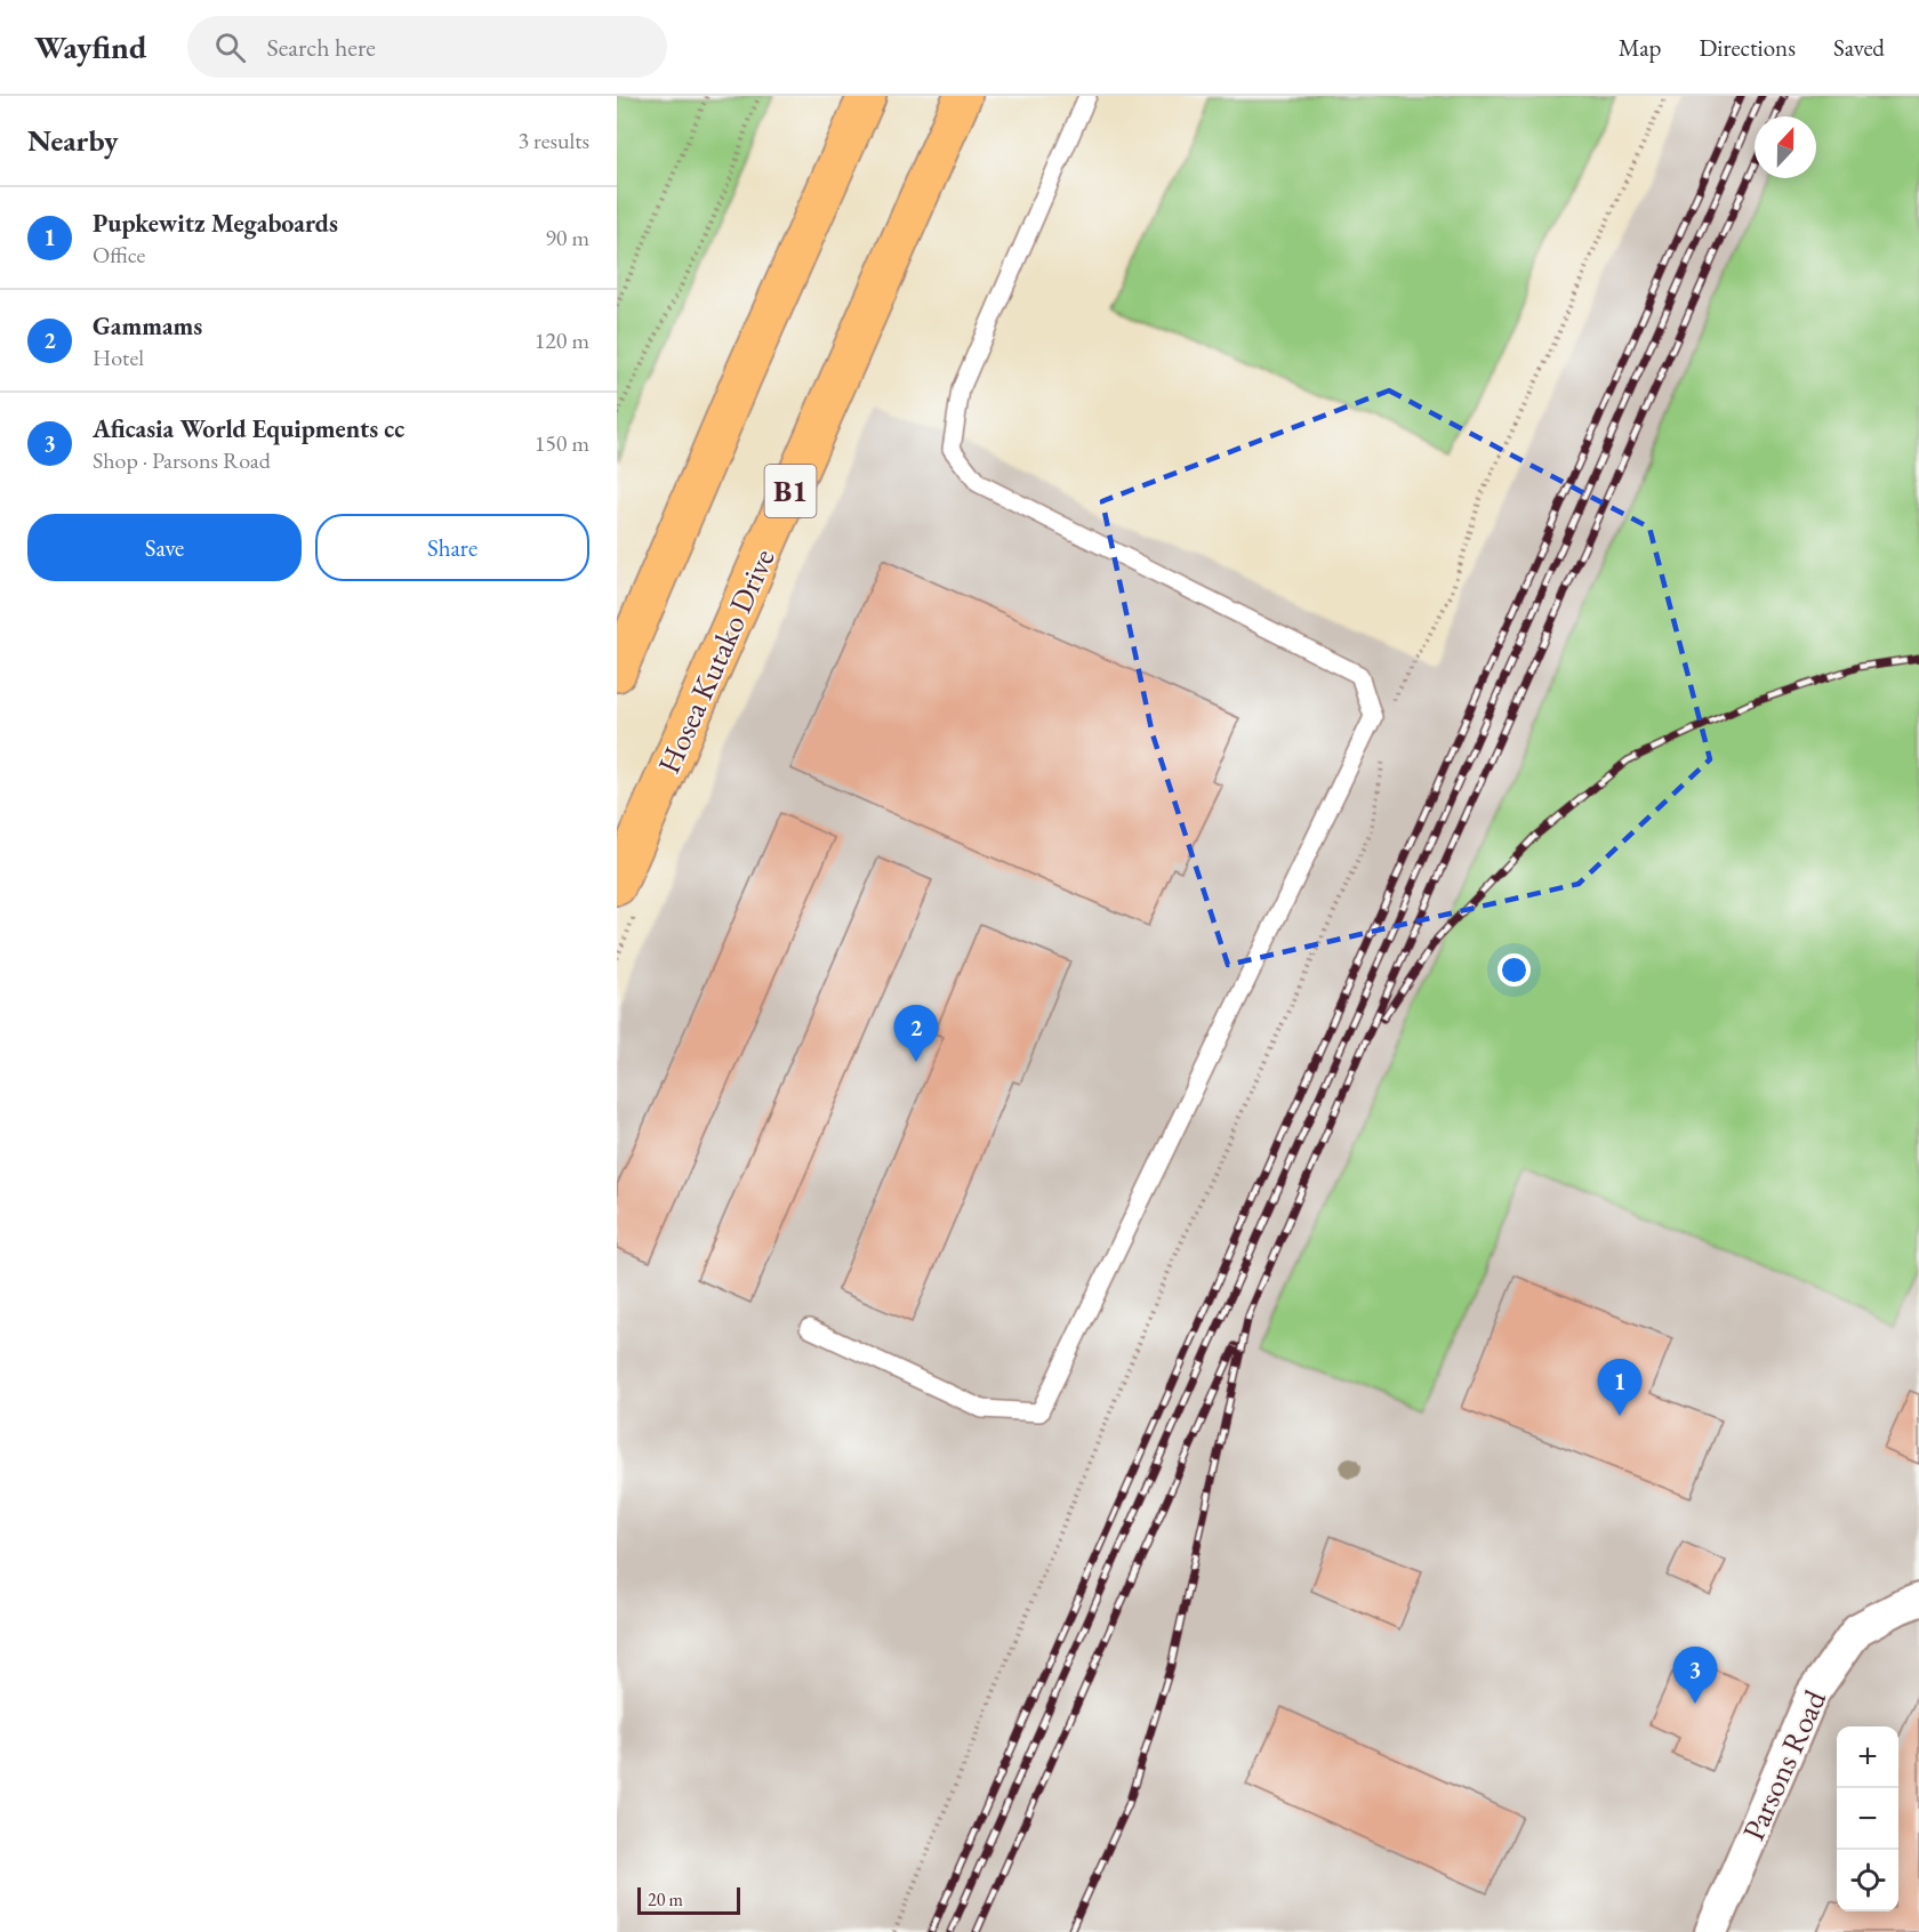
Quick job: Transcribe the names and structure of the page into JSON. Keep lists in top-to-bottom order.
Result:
{
  "streets": {
    "main road": ["B1", "Hosea Kutako Drive"],
    "street": ["Parsons Road"]
  },
  "scale_bar": "20 m",
  "north": "top",
  "page": {
    "header": "Wayfind",
    "search": "Search here",
    "nav": ["Map", "Directions", "Saved"],
    "heading": ["Nearby", "3 results"],
    "list": [
      {
        "mark": "1",
        "name": "Pupkewitz Megaboards",
        "note": "Office",
        "value": "90 m"
      },
      {
        "mark": "2",
        "name": "Gammams",
        "note": "Hotel",
        "value": "120 m"
      },
      {
        "mark": "3",
        "name": "Aficasia World Equipments cc",
        "note": "Shop · Parsons Road",
        "value": "150 m"
      }
    ],
    "buttons": ["Save", "Share"],
    "pins": ["2", "1", "3"],
    "map_buttons": ["+", "−"],
    "scale": "20 m"
  }
}
